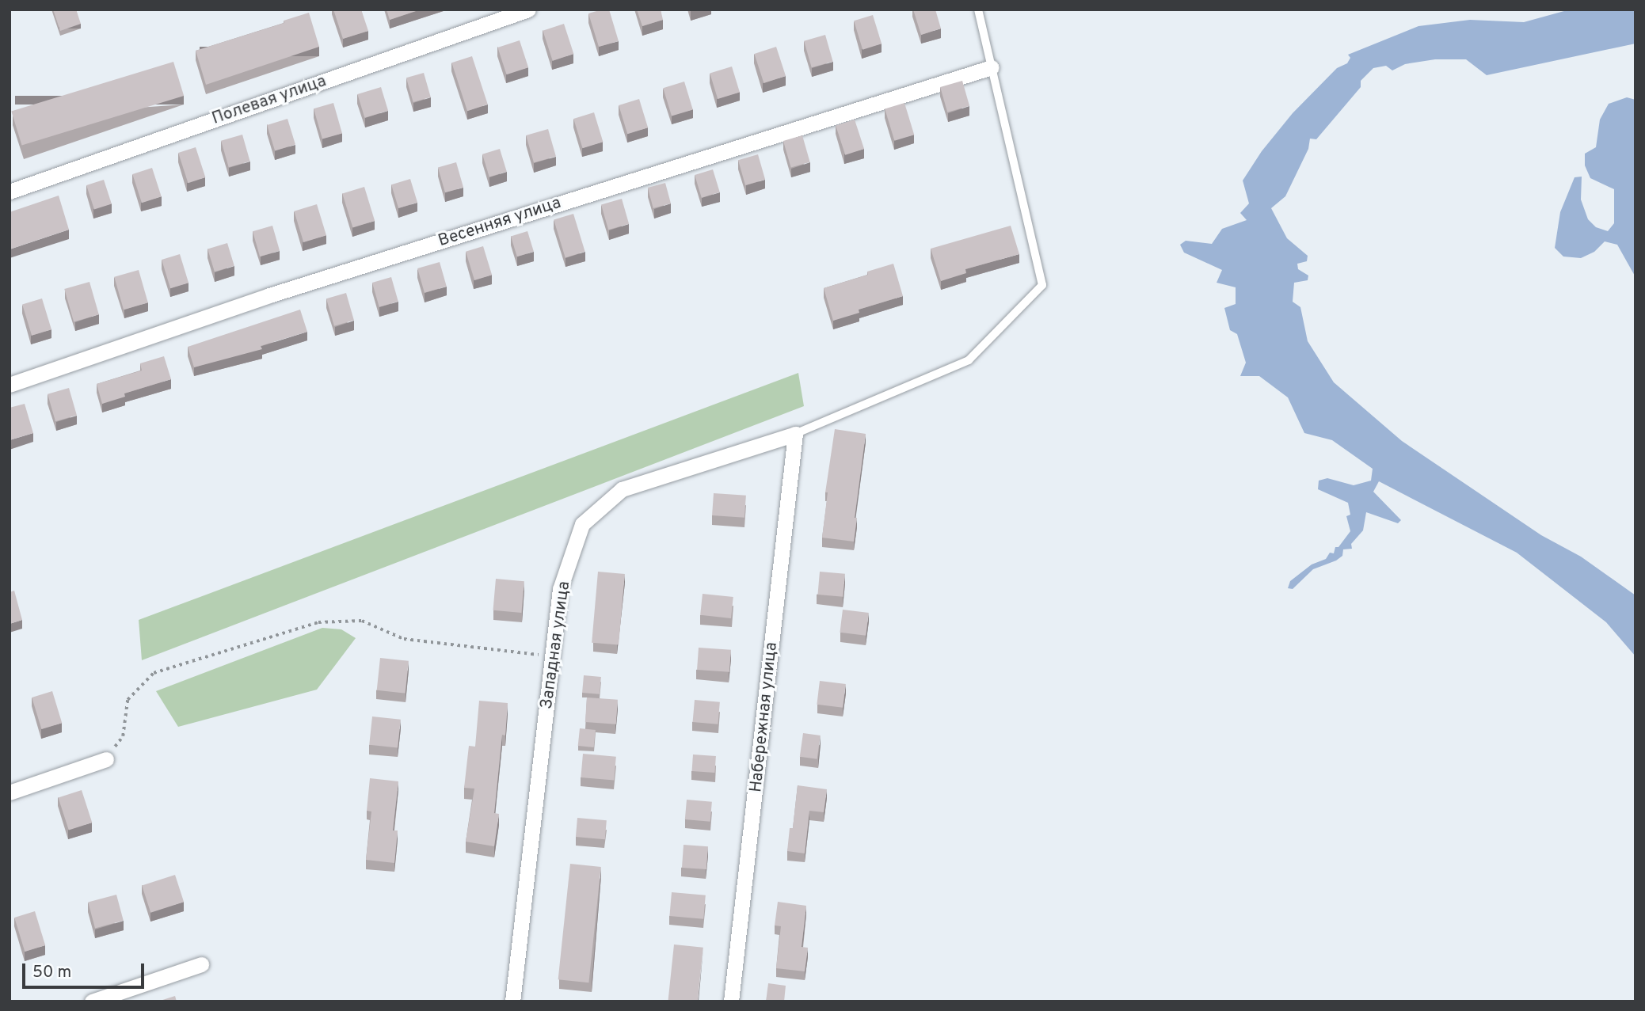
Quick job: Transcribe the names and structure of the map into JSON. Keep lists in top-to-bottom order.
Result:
{
  "streets": {
    "street": [
      "Полевая улица",
      "Весенняя улица",
      "Западная улица",
      "Набережная улица"
    ]
  },
  "crossings": [
    ["Западная улица", "Набережная улица"]
  ],
  "scale_bar": "50 m"
}
